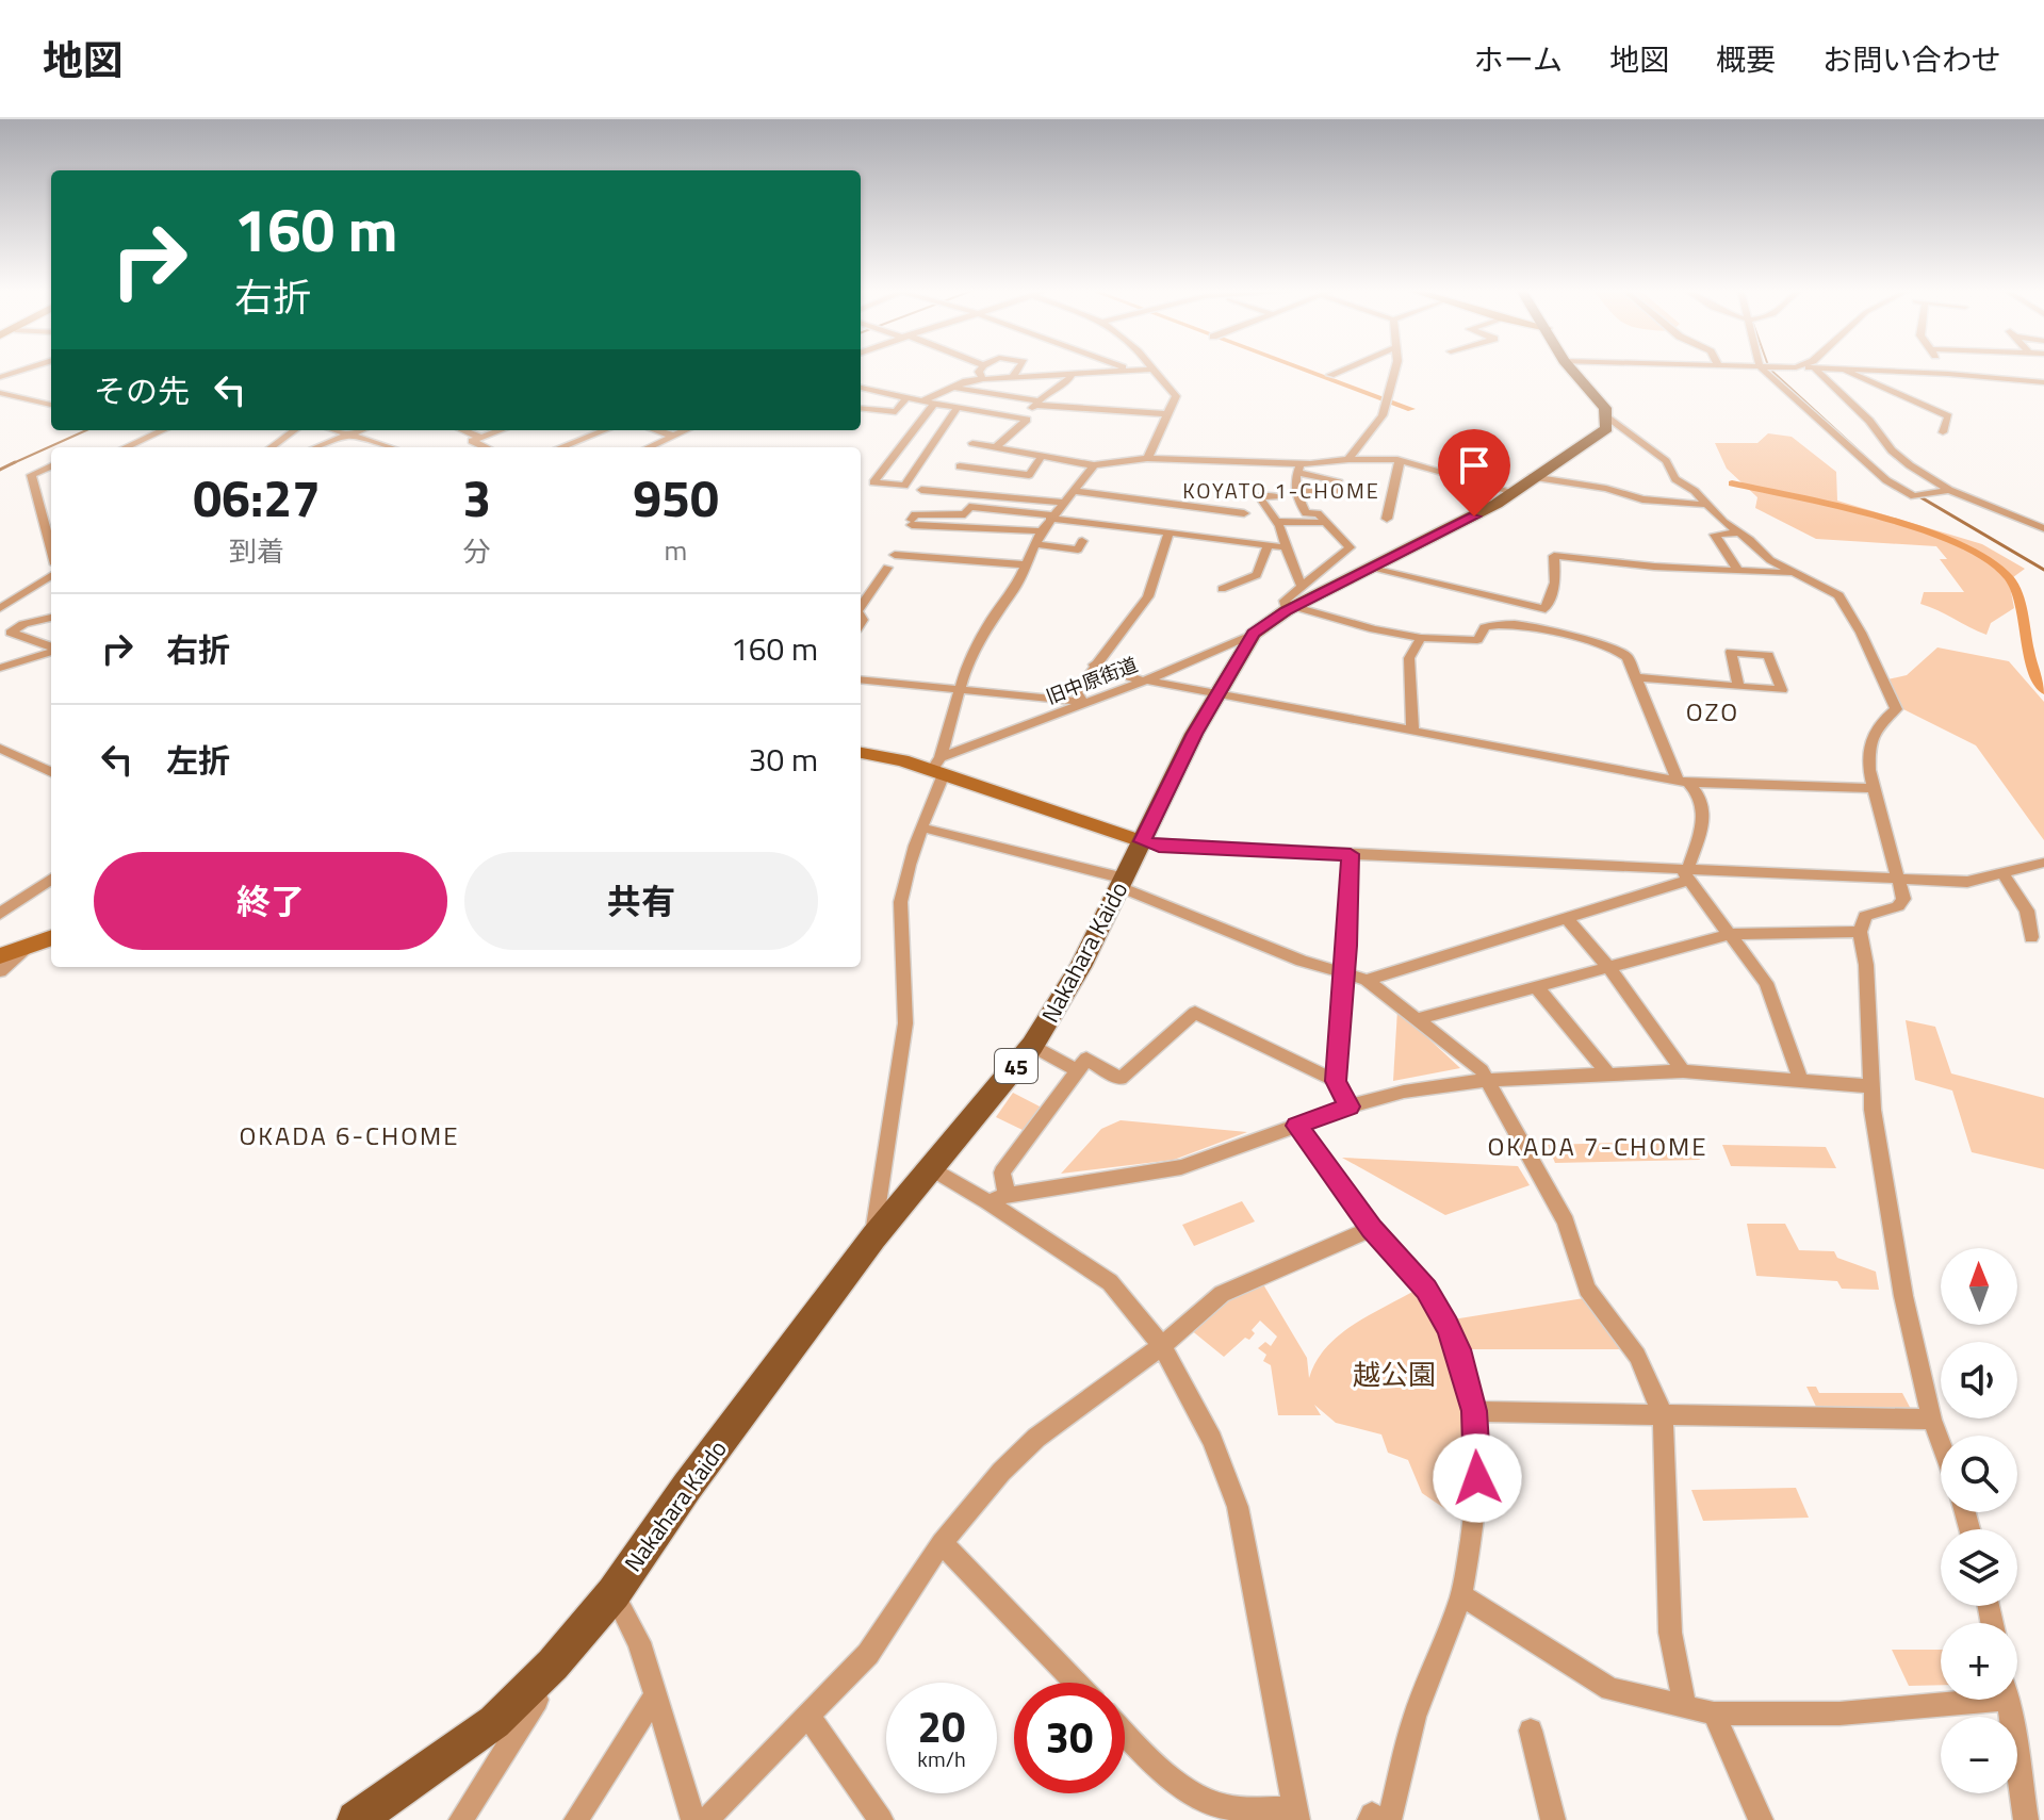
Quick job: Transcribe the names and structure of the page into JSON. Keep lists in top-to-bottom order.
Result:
{
  "streets": {
    "main road": ["Nakahara Kaido", "45"],
    "street": ["旧中原街道"]
  },
  "crossings": [
    ["旧中原街道", "Nakahara Kaido"]
  ],
  "districts": [
    "KOYATO 1-CHOME",
    "OZO",
    "OKADA 6-CHOME",
    "OKADA 7-CHOME"
  ],
  "parks": ["越公園"],
  "north": "top",
  "page": {
    "header": "地図",
    "nav": [
      "ホーム",
      "地図",
      "概要",
      "お問い合わせ"
    ],
    "turn": ["160 m", "右折"],
    "then": "その先",
    "eta": [
      "06:27",
      "到着",
      "3",
      "分",
      "950",
      "m"
    ],
    "list": [
      {
        "name": "右折",
        "value": "160 m"
      },
      {
        "name": "左折",
        "value": "30 m"
      }
    ],
    "buttons": ["終了", "共有"],
    "map_buttons": ["+", "−"],
    "speed": "20 km/h",
    "limit": "30"
  }
}
